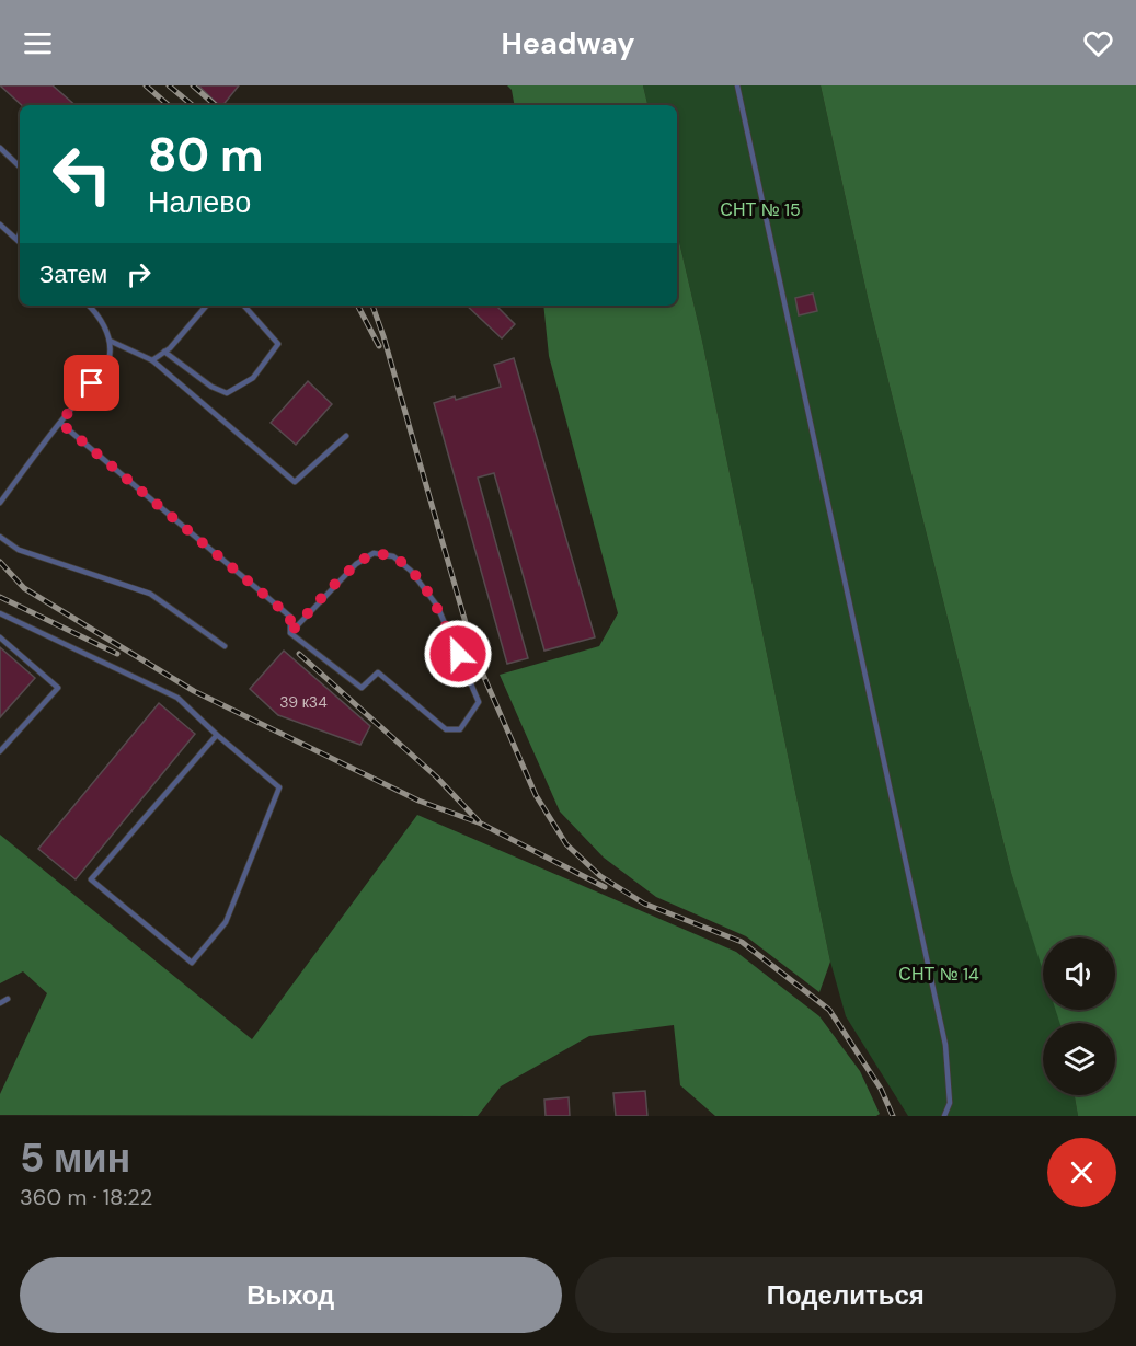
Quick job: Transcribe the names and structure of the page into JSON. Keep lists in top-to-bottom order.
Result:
{
  "parks": ["СНТ № 15", "СНТ № 14"],
  "house_numbers": ["39 к34"],
  "page": {
    "header": "Headway",
    "turn": ["80 m", "Налево"],
    "then": "Затем",
    "heading": ["5 мин", "360 m · 18:22"],
    "buttons": ["Выход", "Поделиться"]
  }
}
